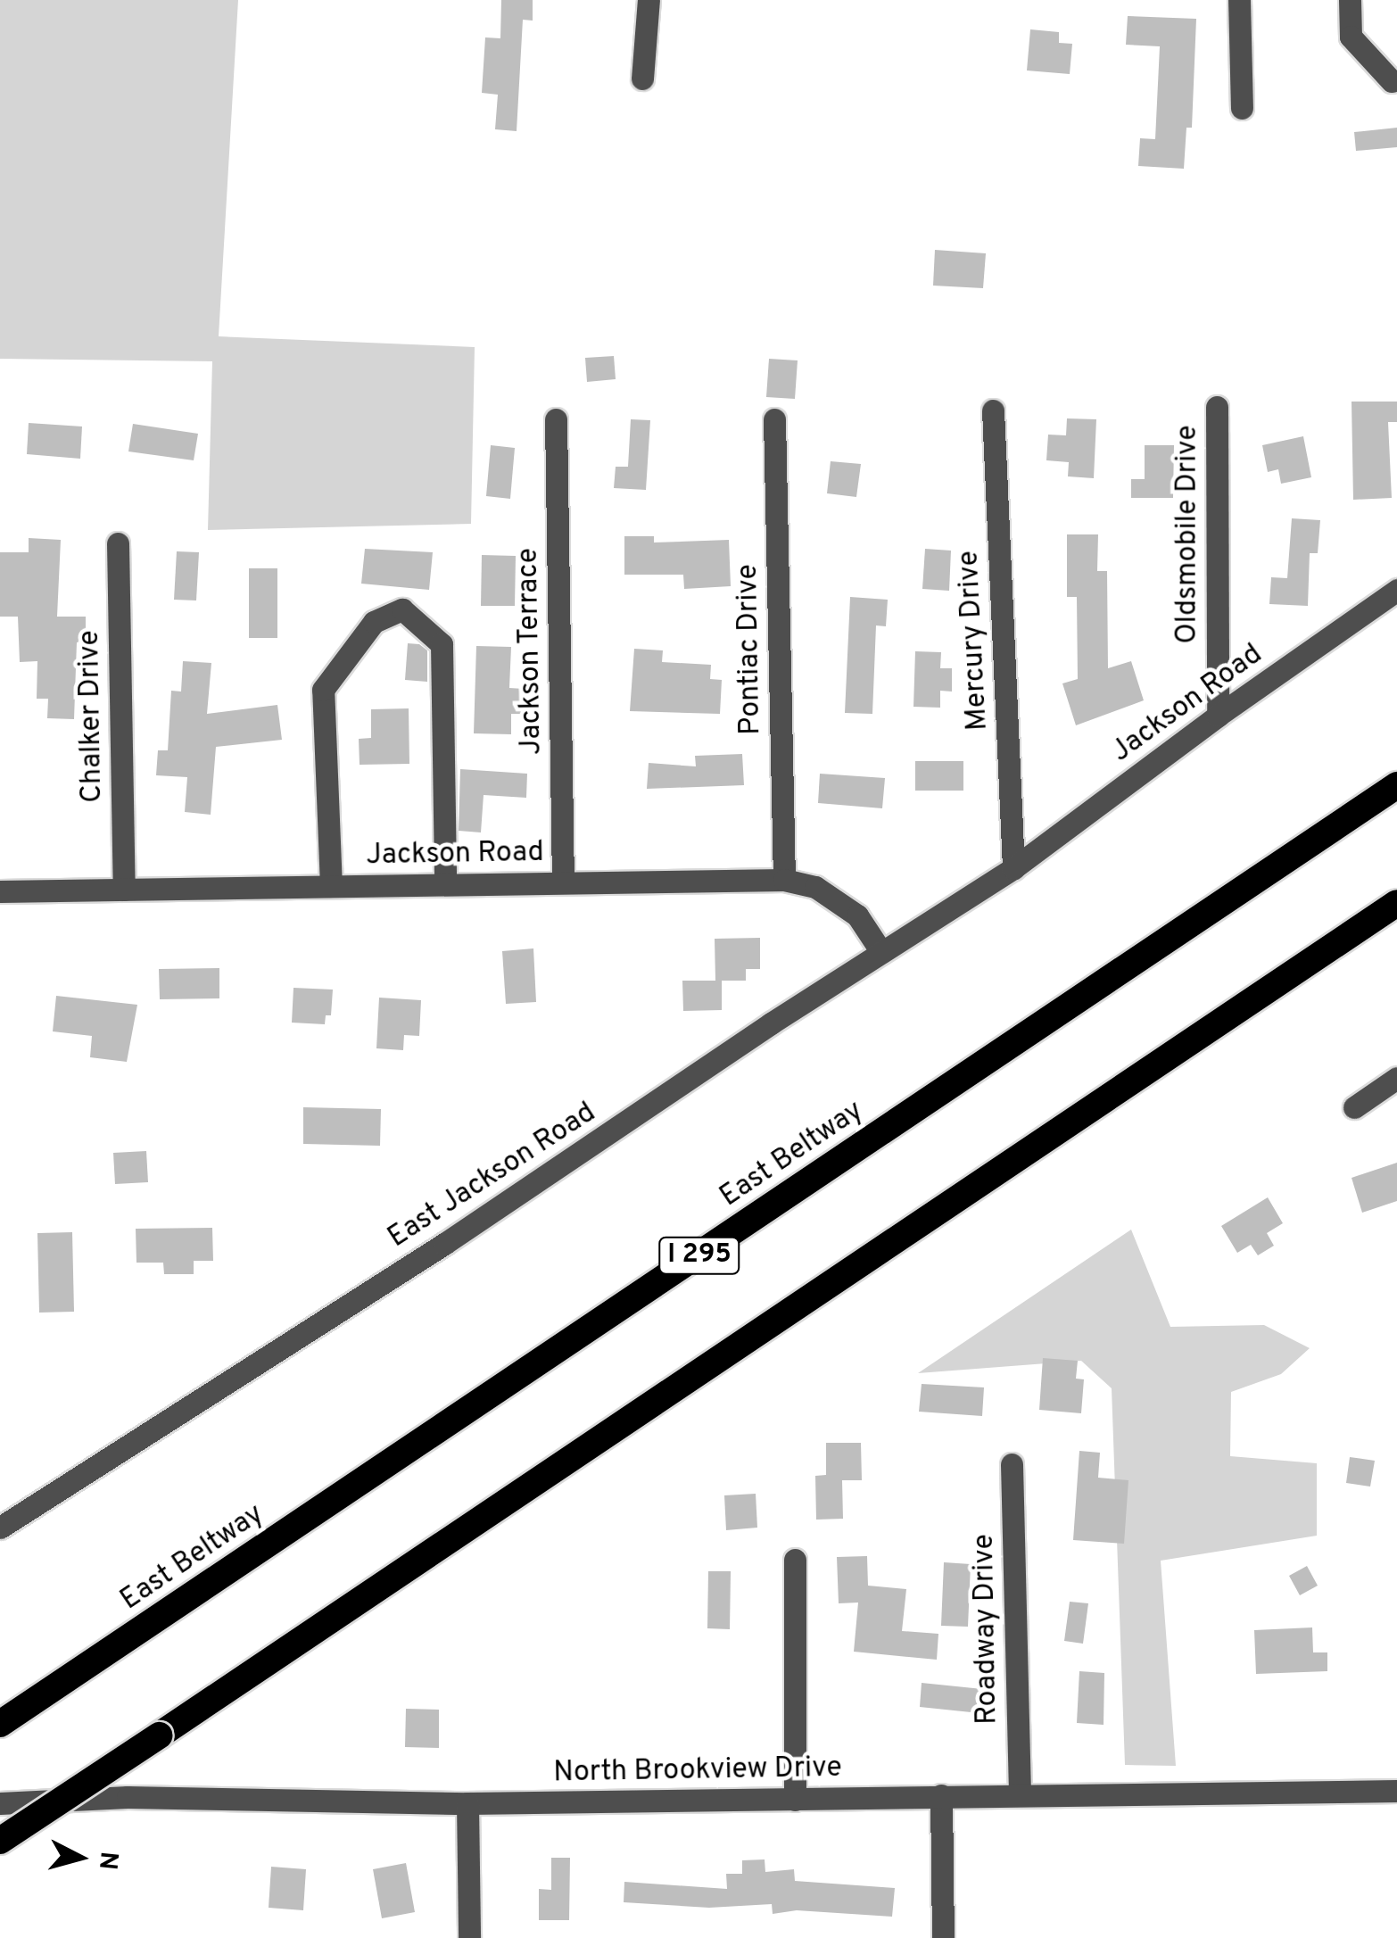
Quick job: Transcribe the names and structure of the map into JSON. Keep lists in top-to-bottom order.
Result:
{
  "streets": {
    "highway": ["East Beltway", "I 295"],
    "street": [
      "Oldsmobile Drive",
      "Mercury Drive",
      "Pontiac Drive",
      "Jackson Terrace",
      "Jackson Road",
      "Chalker Drive",
      "East Jackson Road",
      "Roadway Drive",
      "North Brookview Drive"
    ]
  },
  "crossings": [
    ["Oldsmobile Drive", "Jackson Road"],
    ["Mercury Drive", "Jackson Road"],
    ["Mercury Drive", "East Jackson Road"],
    ["Pontiac Drive", "Jackson Road"],
    ["Jackson Terrace", "Jackson Road"],
    ["Jackson Road", "Chalker Drive"],
    ["Jackson Road", "East Jackson Road"],
    ["Roadway Drive", "North Brookview Drive"]
  ],
  "north": "right"
}
